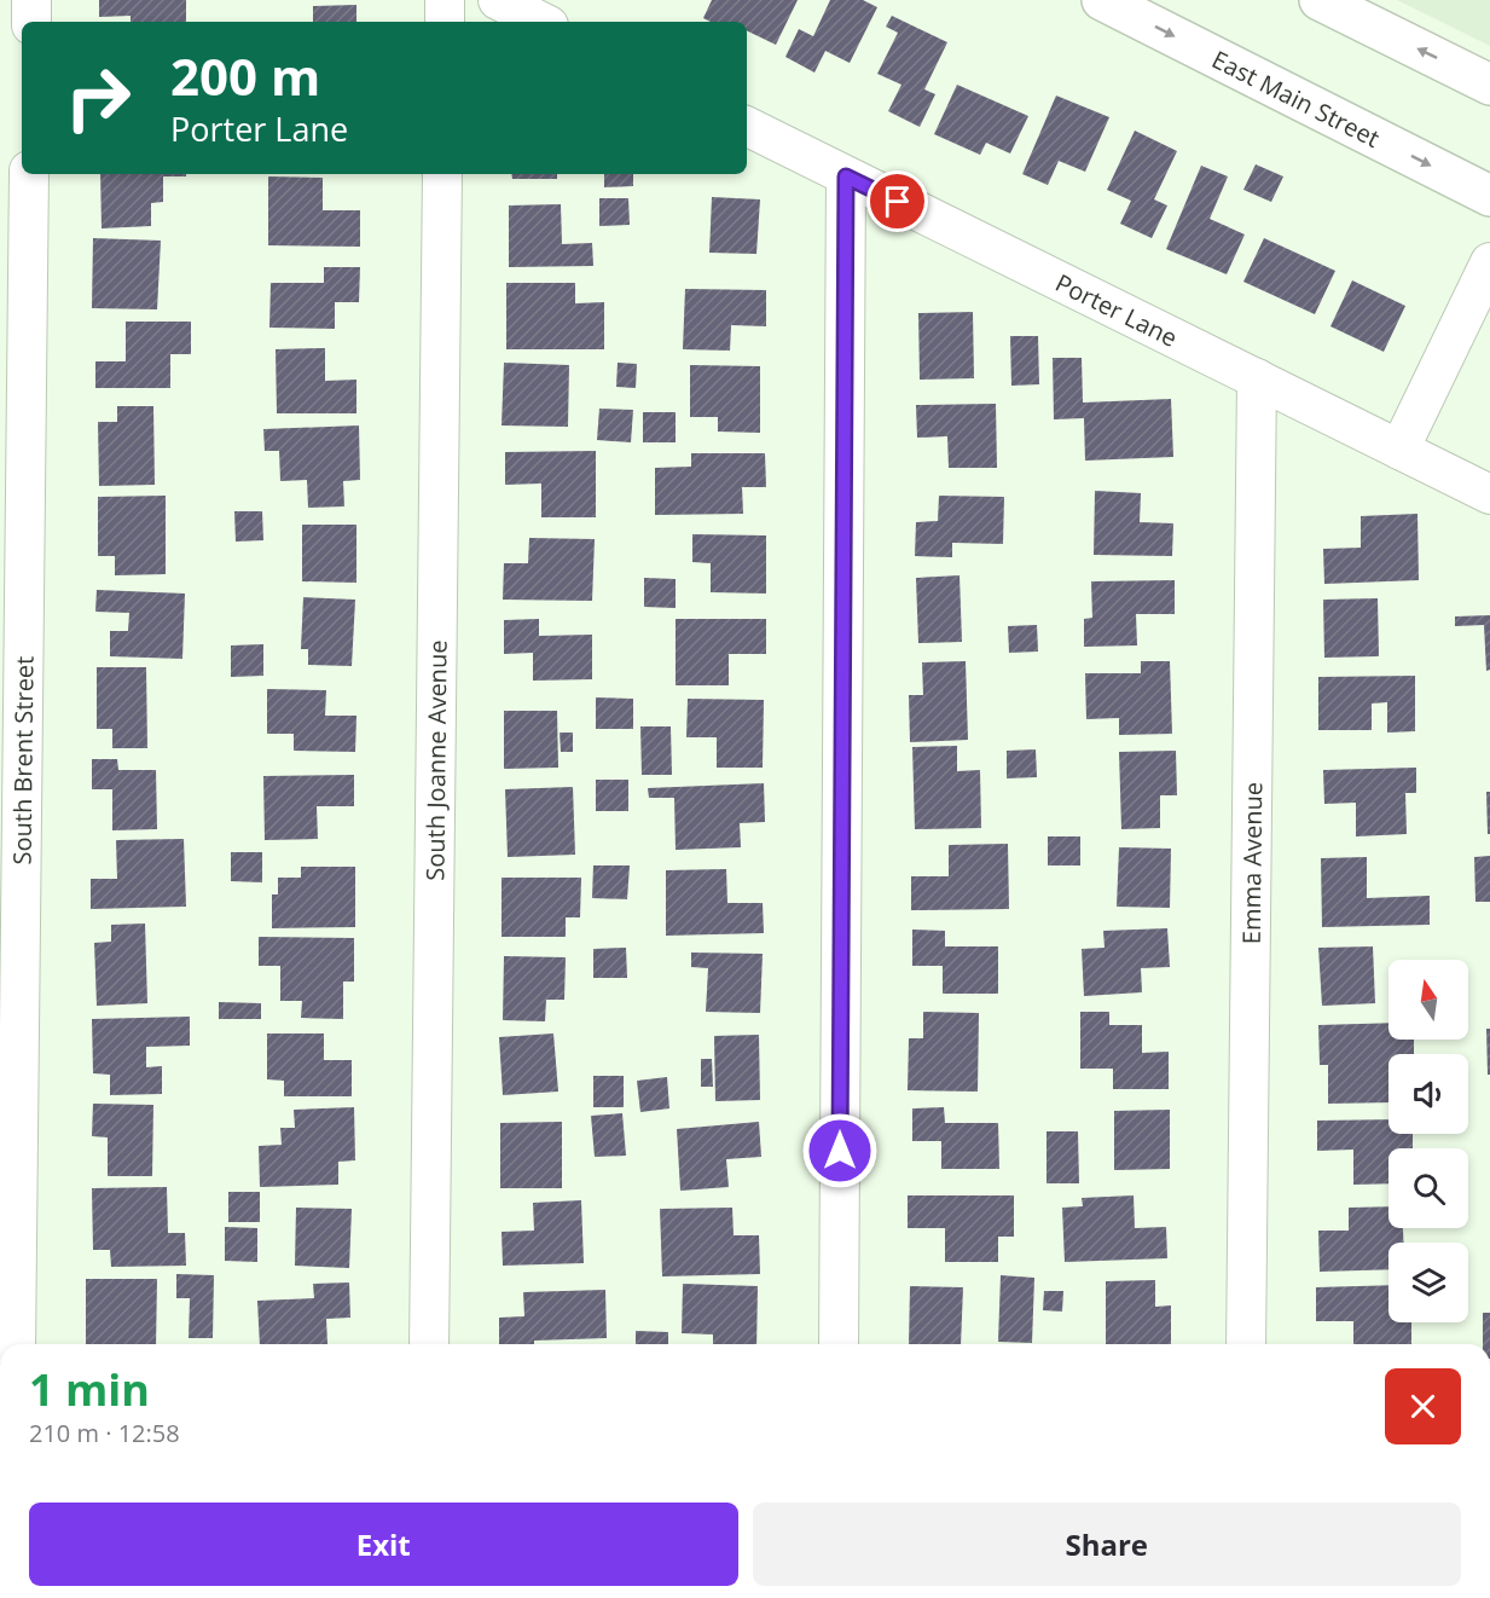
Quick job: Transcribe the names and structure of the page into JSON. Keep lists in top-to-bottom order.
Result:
{
  "streets": {
    "main road": ["East Main Street"],
    "street": [
      "Porter Lane",
      "South Brent Street",
      "South Joanne Avenue",
      "Emma Avenue"
    ]
  },
  "crossings": [
    ["Porter Lane", "Emma Avenue"]
  ],
  "north": "top",
  "page": {
    "turn": ["200 m", "Porter Lane"],
    "heading": ["1 min", "210 m · 12:58"],
    "buttons": ["Exit", "Share"]
  }
}
